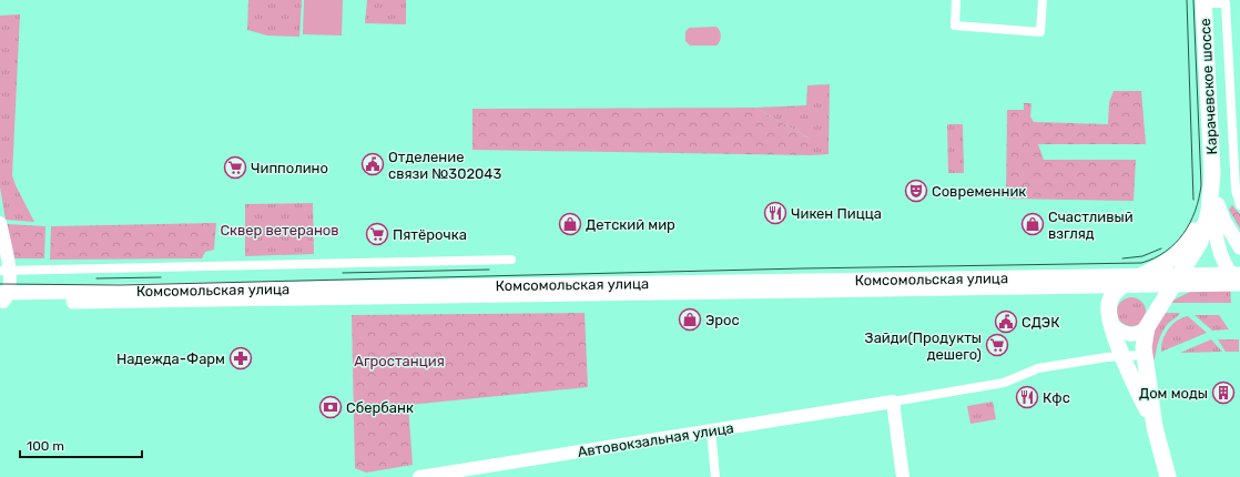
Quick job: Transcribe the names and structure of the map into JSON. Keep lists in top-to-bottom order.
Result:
{
  "streets": {
    "highway": ["Карачевское шоссе", "Комсомольская улица"],
    "street": ["Автовокзальная улица"]
  },
  "parks": ["Сквер ветеранов", "Агростанция"],
  "places": {
    "public building": ["Отделение связи №302043", "СДЭК"],
    "supermarket": ["Чипполино", "Пятёрочка", "Зайди(Продукты дешего)"],
    "theatre": ["Современник"],
    "restaurant": ["Чикен Пицца", "Кфс"],
    "shop": ["Детский мир", "Счастливый взгляд", "Эрос"],
    "pharmacy": ["Надежда-Фарм"],
    "building": ["Дом моды"],
    "bank": ["Сбербанк"]
  },
  "scale_bar": "100 m"
}
